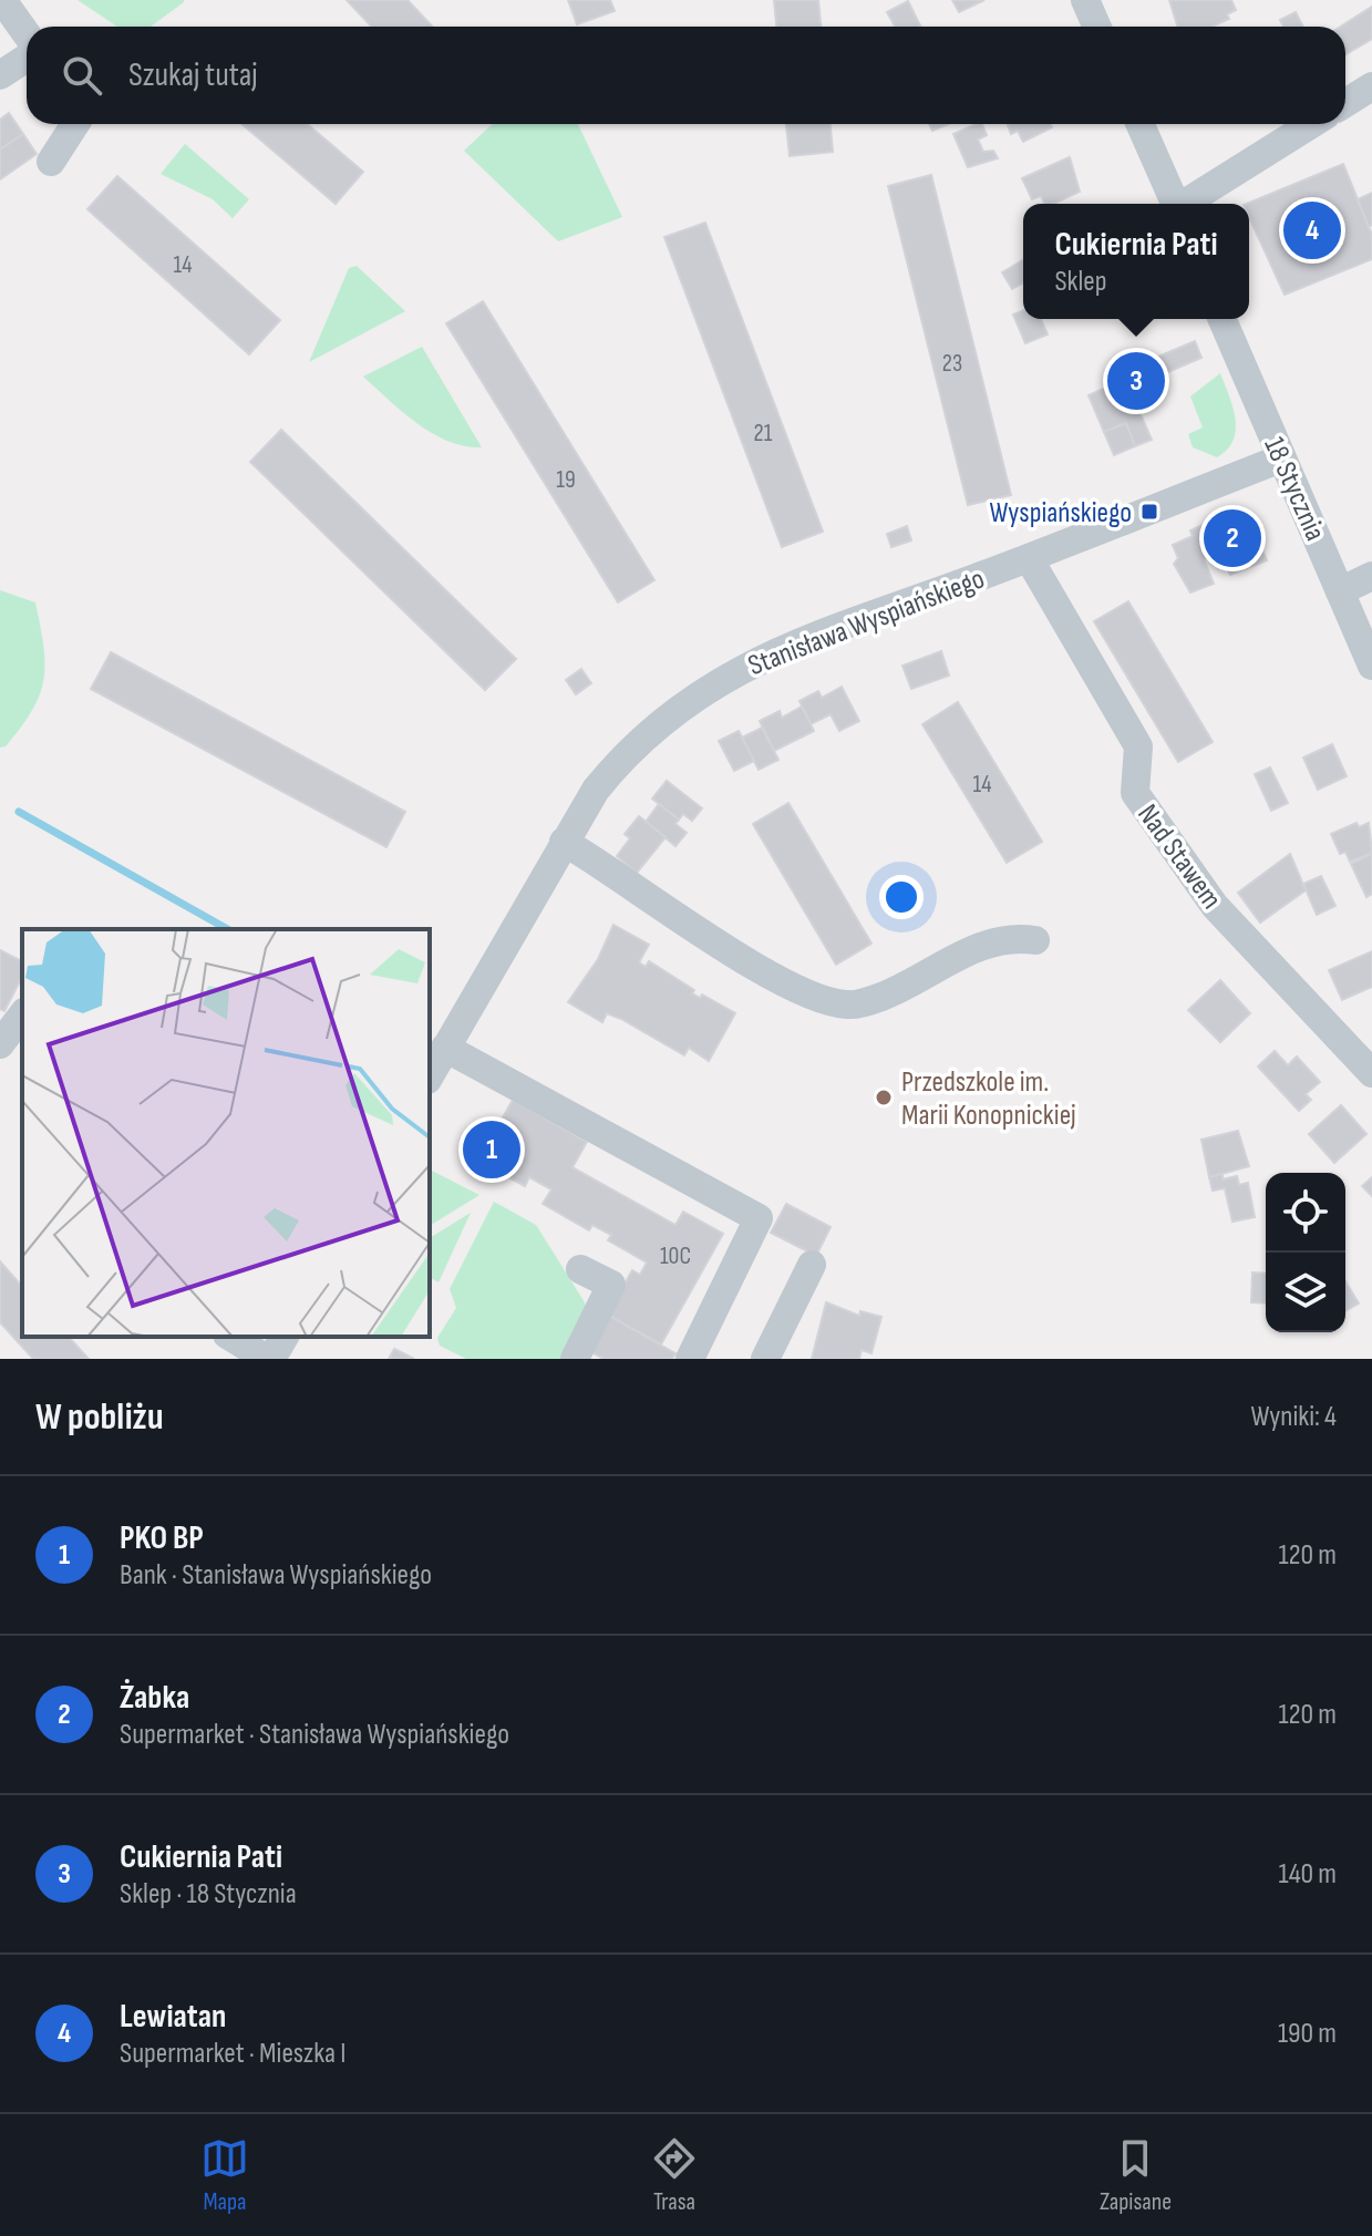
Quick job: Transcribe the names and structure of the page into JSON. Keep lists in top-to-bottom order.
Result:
{
  "streets": {
    "street": ["18 Stycznia", "Stanisława Wyspiańskiego", "Nad Stawem"]
  },
  "crossings": [
    ["18 Stycznia", "Stanisława Wyspiańskiego"],
    ["Stanisława Wyspiańskiego", "Nad Stawem"]
  ],
  "places": {
    "transit": ["Wyspiańskiego"],
    "other": ["Przedszkole im. Marii Konopnickiej"]
  },
  "house_numbers": [
    "14",
    "23",
    "21",
    "19",
    "14",
    "10C"
  ],
  "page": {
    "search": "Szukaj tutaj",
    "pins": [
      "4",
      "3",
      "2",
      "1"
    ],
    "popup": ["Cukiernia Pati", "Sklep"],
    "heading": ["W pobliżu", "Wyniki: 4"],
    "list": [
      {
        "mark": "1",
        "name": "PKO BP",
        "note": "Bank · Stanisława Wyspiańskiego",
        "value": "120 m"
      },
      {
        "mark": "2",
        "name": "Żabka",
        "note": "Supermarket · Stanisława Wyspiańskiego",
        "value": "120 m"
      },
      {
        "mark": "3",
        "name": "Cukiernia Pati",
        "note": "Sklep · 18 Stycznia",
        "value": "140 m"
      },
      {
        "mark": "4",
        "name": "Lewiatan",
        "note": "Supermarket · Mieszka I",
        "value": "190 m"
      }
    ],
    "nav": ["Mapa", "Trasa", "Zapisane"]
  }
}
